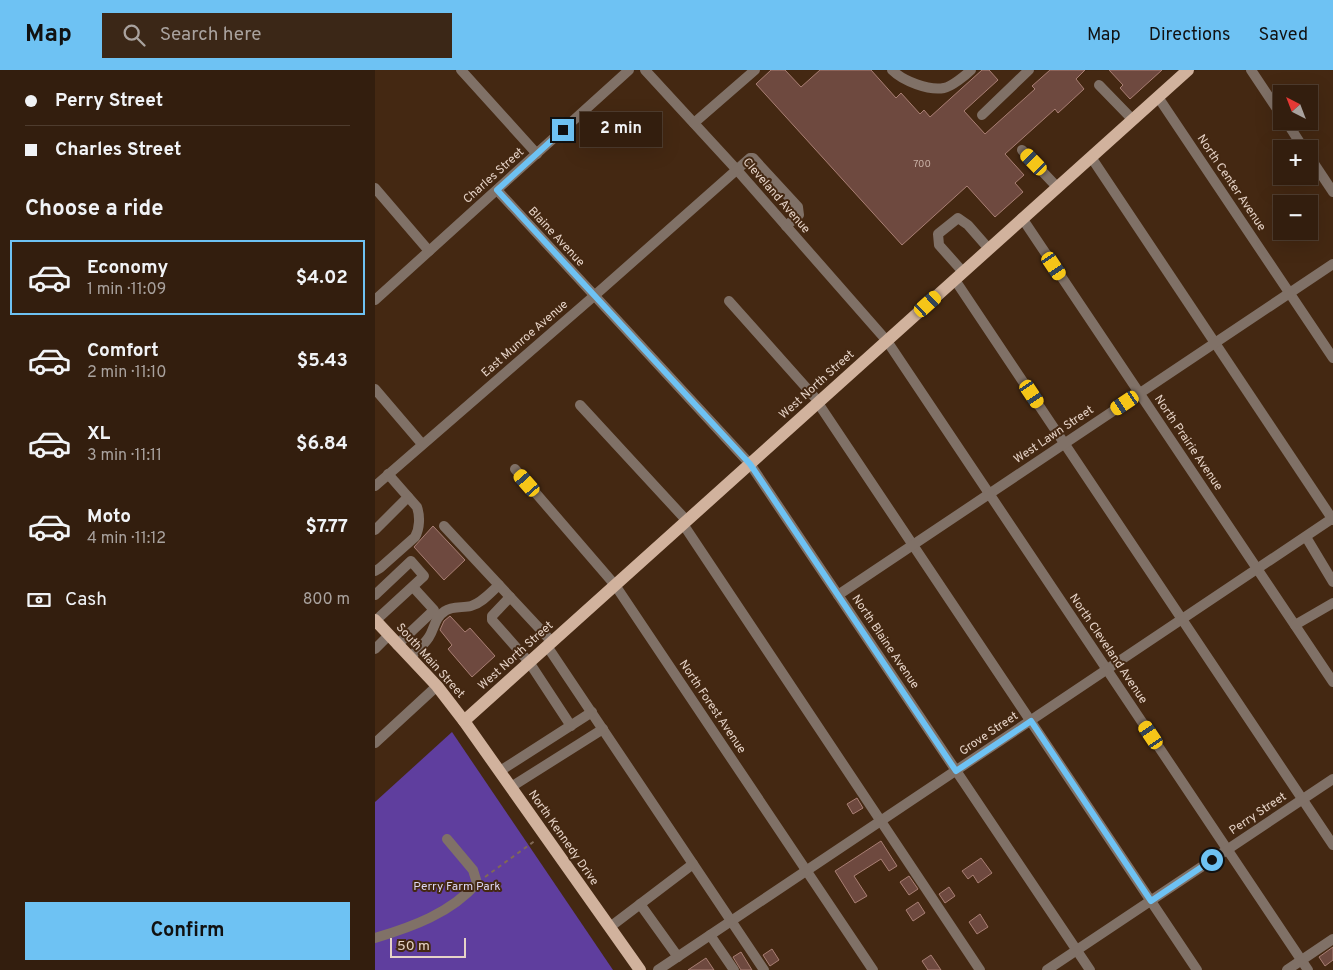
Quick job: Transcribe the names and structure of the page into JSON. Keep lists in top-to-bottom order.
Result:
{
  "streets": {
    "main road": ["West North Street", "South Main Street", "North Kennedy Drive"],
    "street": [
      "Charles Street",
      "North Center Avenue",
      "Cleveland Avenue",
      "Blaine Avenue",
      "East Munroe Avenue",
      "West Lawn Street",
      "North Prairie Avenue",
      "North Blaine Avenue",
      "North Cleveland Avenue",
      "North Forest Avenue",
      "Grove Street",
      "Perry Street"
    ]
  },
  "crossings": [
    ["Charles Street", "Blaine Avenue"],
    ["North Center Avenue", "West North Street"],
    ["North Center Avenue", "West Lawn Street"],
    ["Cleveland Avenue", "East Munroe Avenue"],
    ["Cleveland Avenue", "West North Street"],
    ["Cleveland Avenue", "North Cleveland Avenue"],
    ["Blaine Avenue", "East Munroe Avenue"],
    ["Blaine Avenue", "North Blaine Avenue"],
    ["West North Street", "North Prairie Avenue"],
    ["West North Street", "North Blaine Avenue"],
    ["West North Street", "North Cleveland Avenue"],
    ["West North Street", "South Main Street"],
    ["West North Street", "North Forest Avenue"],
    ["West North Street", "North Kennedy Drive"],
    ["West Lawn Street", "North Prairie Avenue"],
    ["West Lawn Street", "North Blaine Avenue"],
    ["West Lawn Street", "North Cleveland Avenue"],
    ["North Prairie Avenue", "Grove Street"],
    ["North Blaine Avenue", "Grove Street"],
    ["North Blaine Avenue", "Perry Street"],
    ["North Cleveland Avenue", "Grove Street"],
    ["North Cleveland Avenue", "Perry Street"],
    ["South Main Street", "North Kennedy Drive"],
    ["North Forest Avenue", "Grove Street"]
  ],
  "parks": ["Perry Farm Park"],
  "house_numbers": ["700"],
  "scale_bar": "50 m",
  "north": "top left",
  "page": {
    "header": "Map",
    "search": "Search here",
    "nav": ["Map", "Directions", "Saved"],
    "banner": ["Perry Street", "Charles Street"],
    "map_buttons": ["+", "−"],
    "bubble": "2 min",
    "heading": "Choose a ride",
    "list": [
      {
        "name": "Economy",
        "note": "1 min · 11:09",
        "value": "$4.02"
      },
      {
        "name": "Comfort",
        "note": "2 min · 11:10",
        "value": "$5.43"
      },
      {
        "name": "XL",
        "note": "3 min · 11:11",
        "value": "$6.84"
      },
      {
        "name": "Moto",
        "note": "4 min · 11:12",
        "value": "$7.77"
      }
    ],
    "pay": ["Cash", "800 m"],
    "buttons": "Confirm",
    "scale": "50 m"
  }
}
